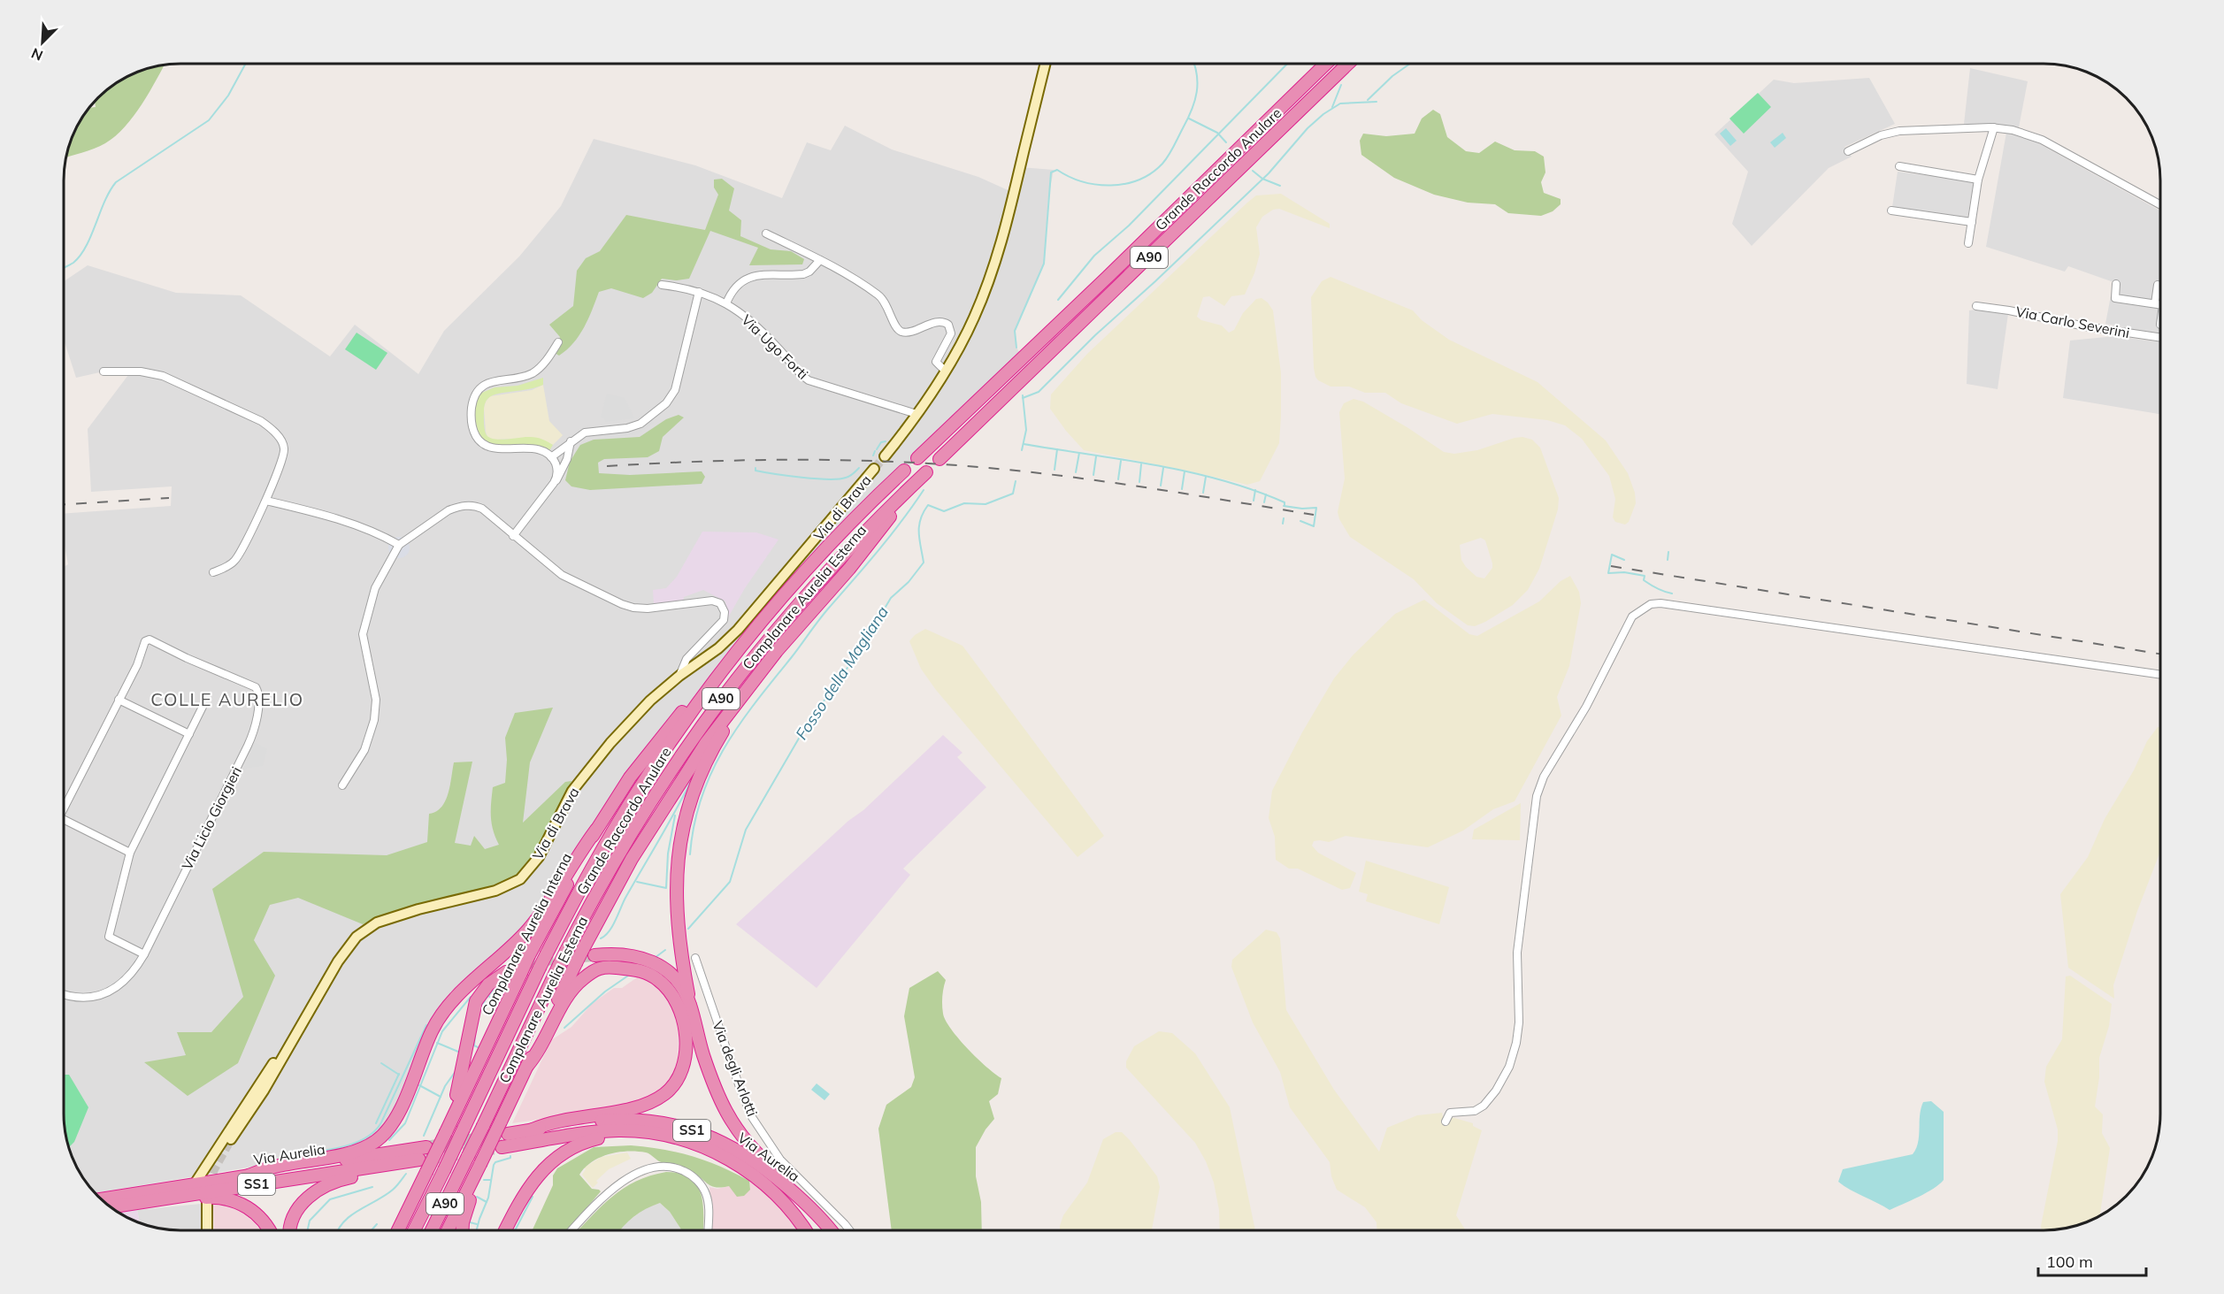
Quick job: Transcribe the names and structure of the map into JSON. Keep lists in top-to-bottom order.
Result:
{
  "streets": {
    "highway": [
      "Grande Raccordo Anulare",
      "A90",
      "Complanare Aurelia Esterna",
      "Complanare Aurelia Interna",
      "SS1",
      "Via Aurelia"
    ],
    "street": [
      "Via Carlo Severini",
      "Via Ugo Forti",
      "Via di Brava",
      "Via Licio Giorgieri",
      "Via degli Arlotti"
    ]
  },
  "crossings": [
    ["Grande Raccordo Anulare", "Complanare Aurelia Esterna"],
    ["Grande Raccordo Anulare", "Complanare Aurelia Interna"]
  ],
  "districts": ["COLLE AURELIO"],
  "water": ["Fosso della Magliana"],
  "scale_bar": "100 m",
  "north": "bottom left"
}
